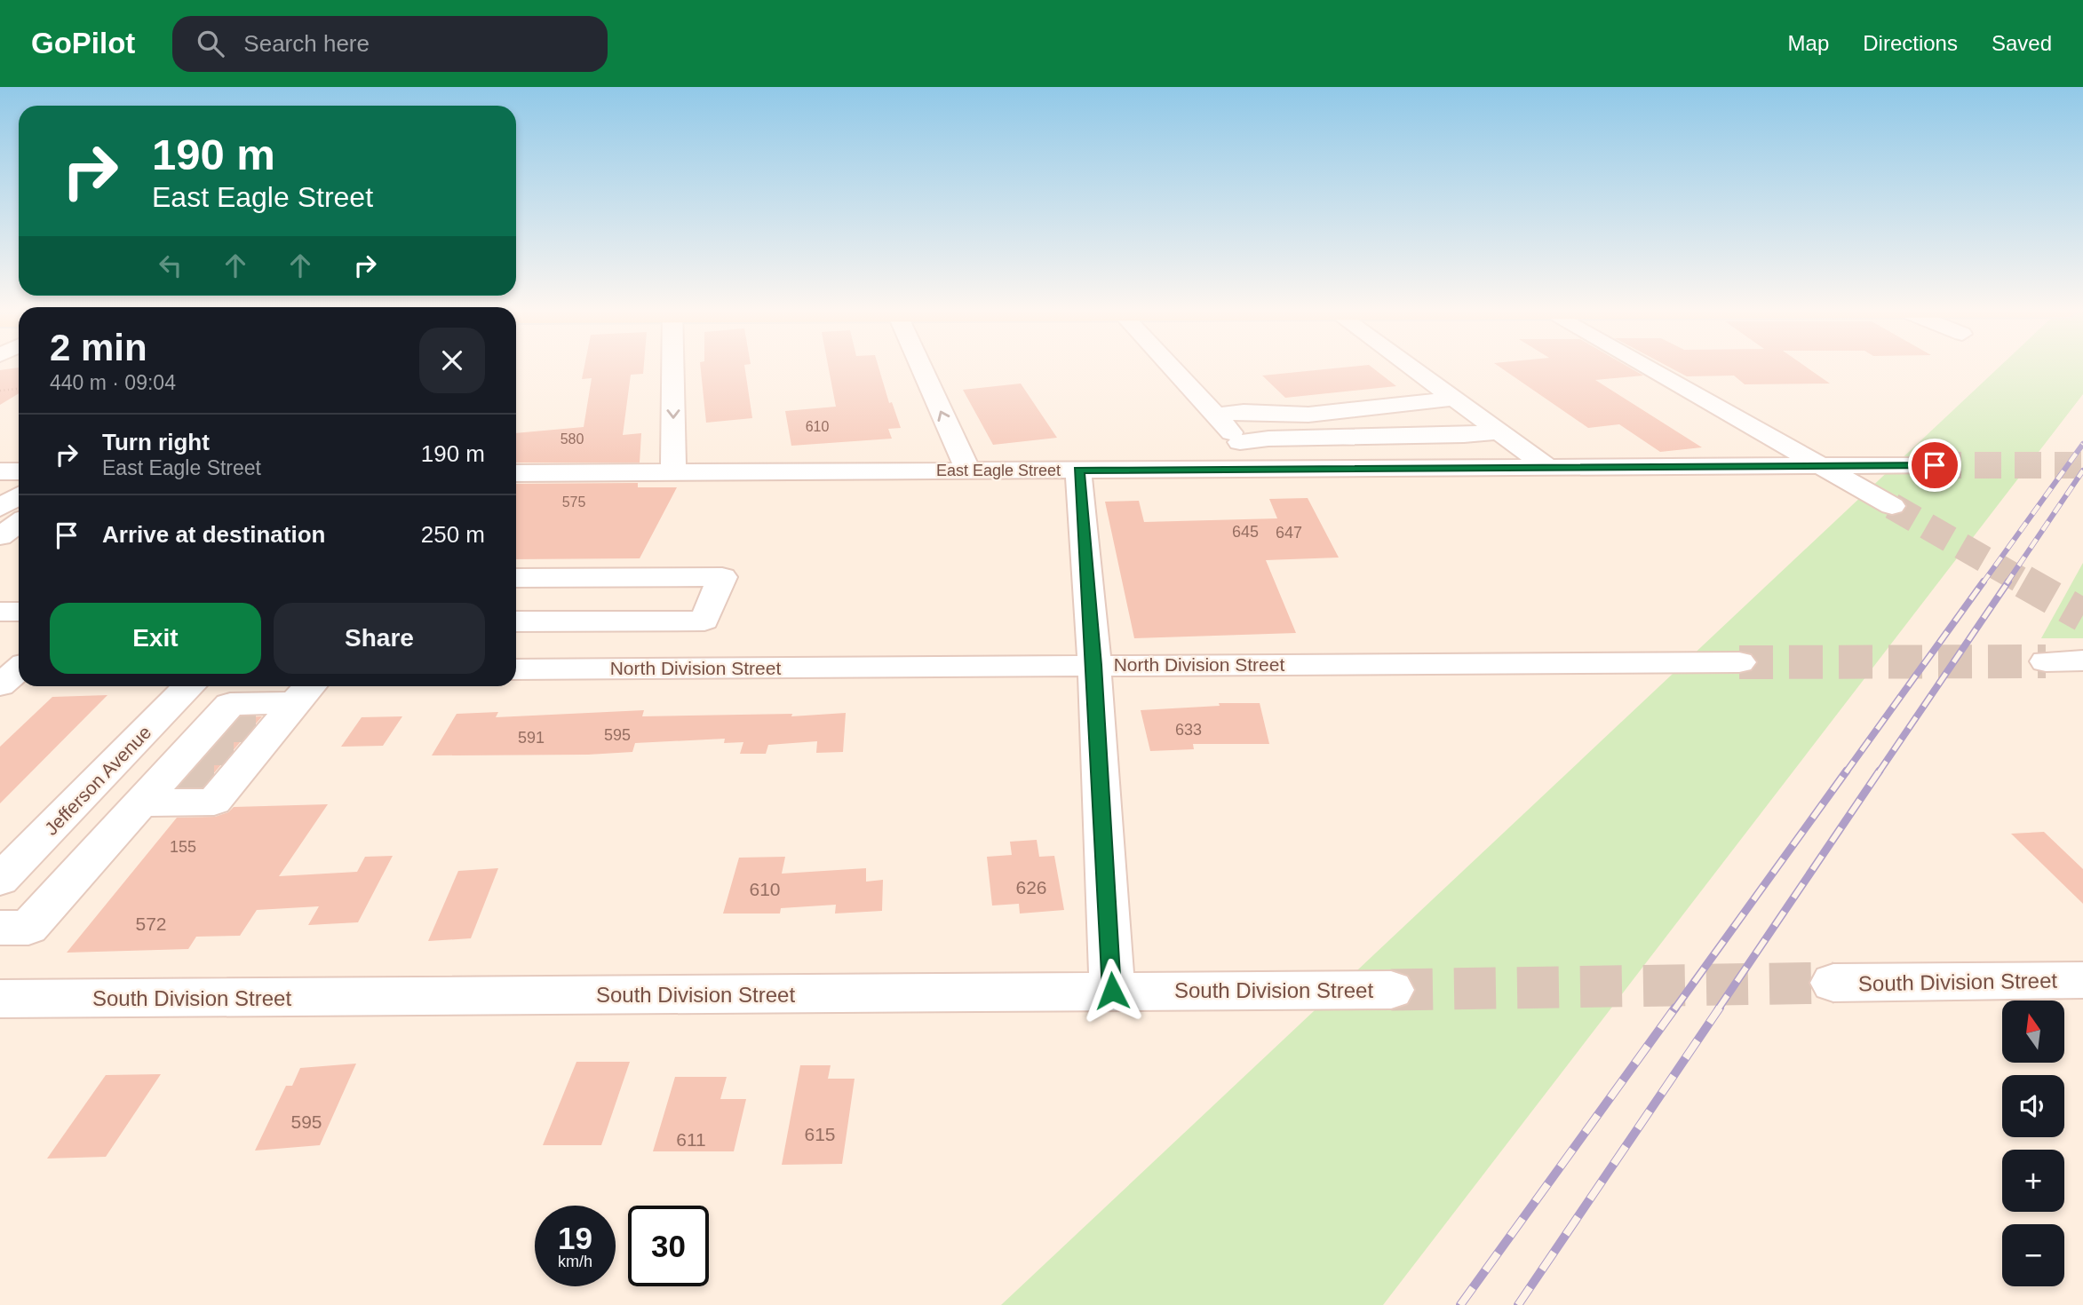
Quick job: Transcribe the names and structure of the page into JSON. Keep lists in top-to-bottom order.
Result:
{
  "streets": {
    "street": [
      "East Eagle Street",
      "North Division Street",
      "Jefferson Avenue",
      "South Division Street"
    ]
  },
  "house_numbers": [
    "610",
    "580",
    "575",
    "645",
    "647",
    "633",
    "595",
    "591",
    "155",
    "626",
    "610",
    "572",
    "595",
    "615",
    "611"
  ],
  "north": "top",
  "page": {
    "header": "GoPilot",
    "search": "Search here",
    "nav": ["Map", "Directions", "Saved"],
    "turn": ["190 m", "East Eagle Street"],
    "heading": ["2 min", "440 m · 09:04"],
    "list": [
      {
        "name": "Turn right",
        "note": "East Eagle Street",
        "value": "190 m"
      },
      {
        "name": "Arrive at destination",
        "value": "250 m"
      }
    ],
    "buttons": ["Exit", "Share"],
    "map_buttons": ["+", "−"],
    "speed": "19 km/h",
    "limit": "30"
  }
}
